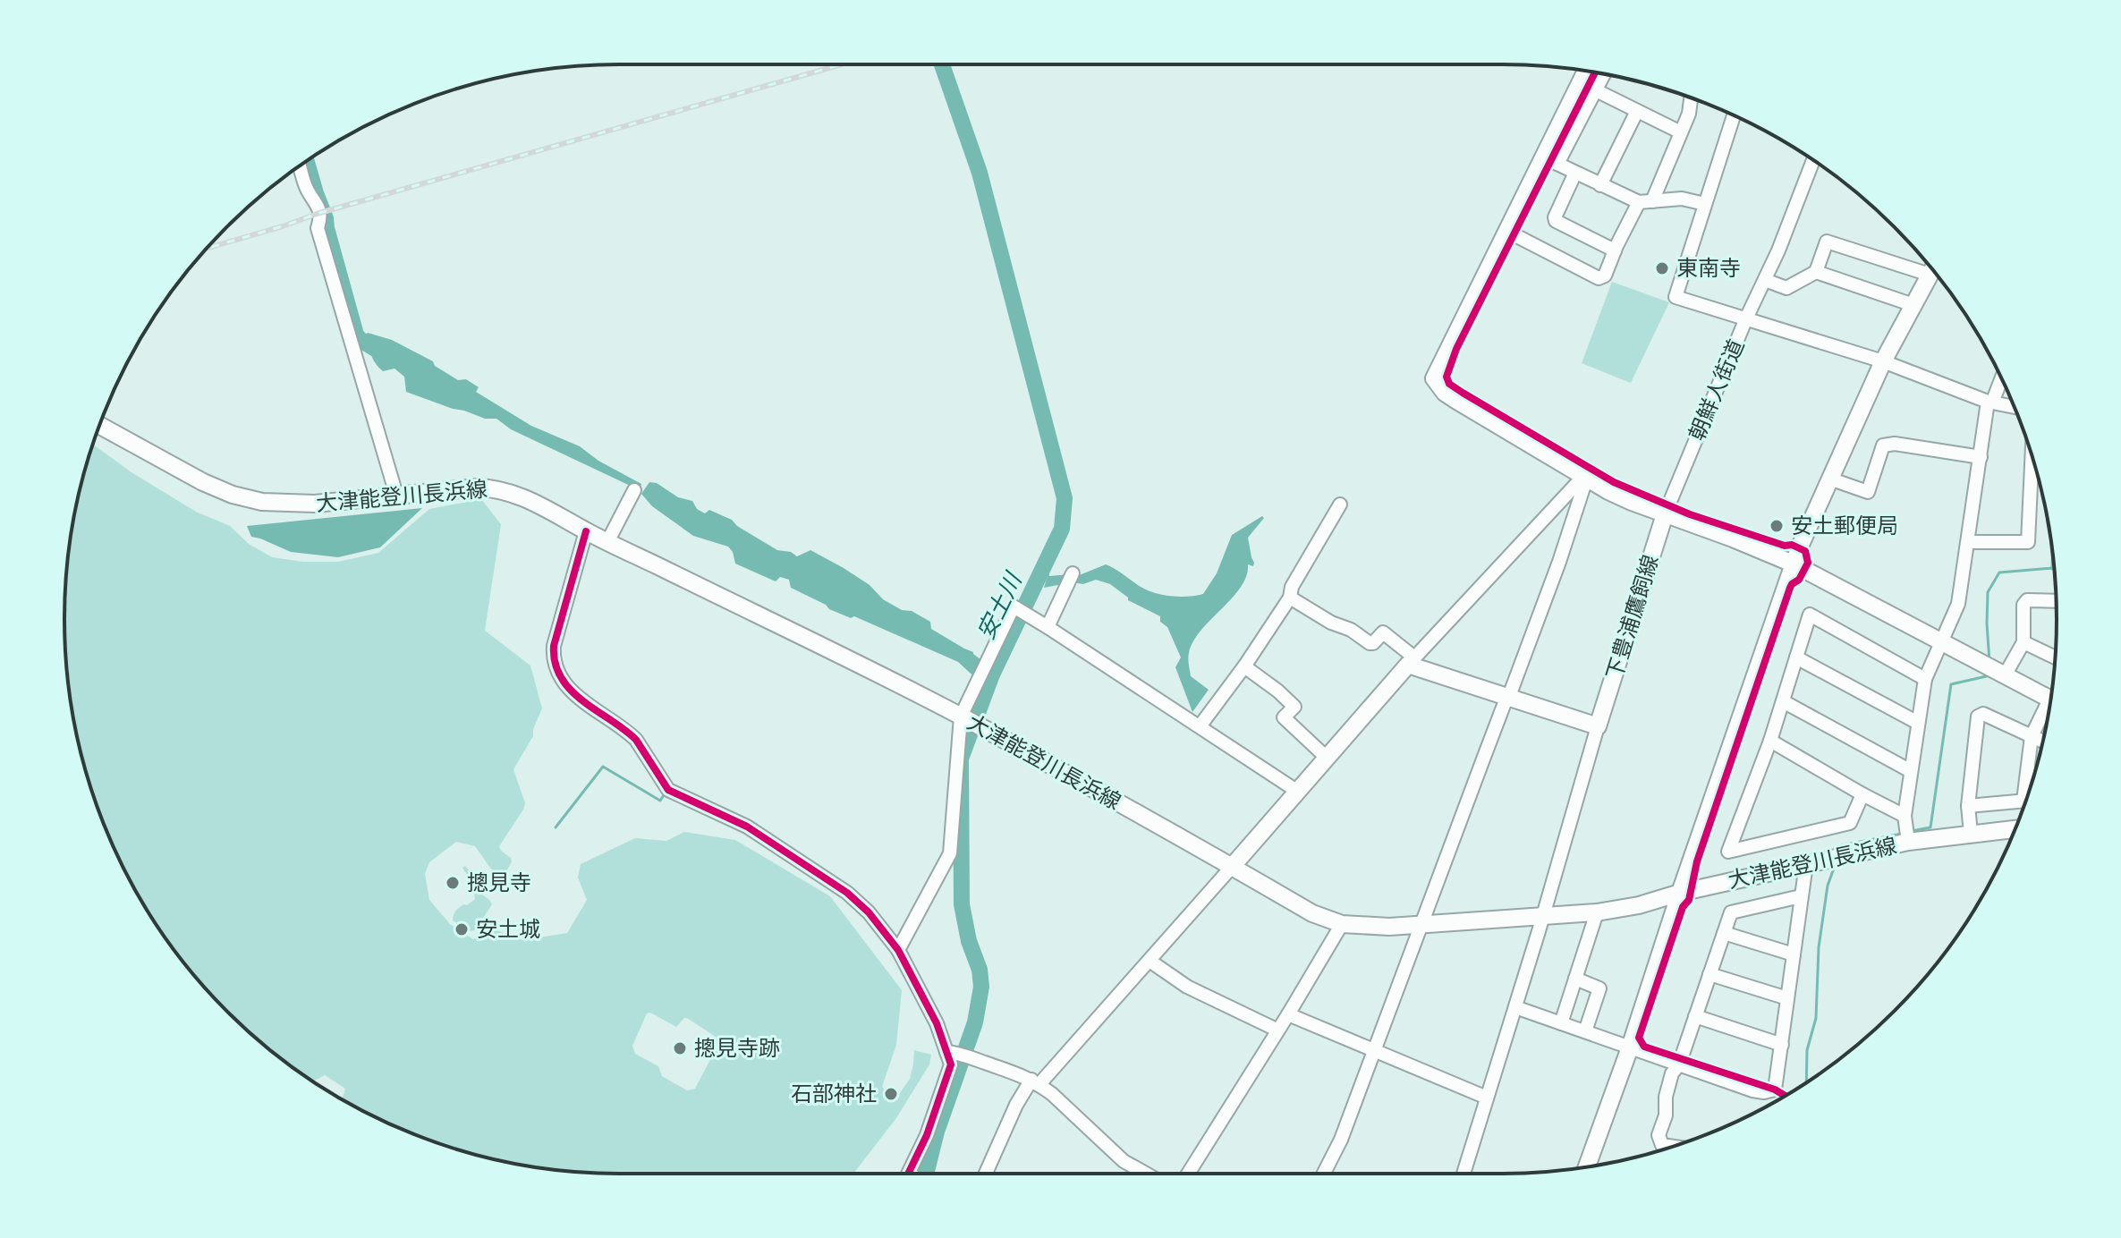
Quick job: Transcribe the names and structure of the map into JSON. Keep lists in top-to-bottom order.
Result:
{
  "streets": {
    "main road": ["大津能登川長浜線", "下豊浦鷹飼線"],
    "street": ["朝鮮人街道"]
  },
  "crossings": [
    ["朝鮮人街道", "下豊浦鷹飼線"]
  ],
  "water": ["安土川"],
  "places": [
    "東南寺",
    "安土郵便局",
    "摠見寺",
    "安土城",
    "摠見寺跡",
    "石部神社"
  ]
}
